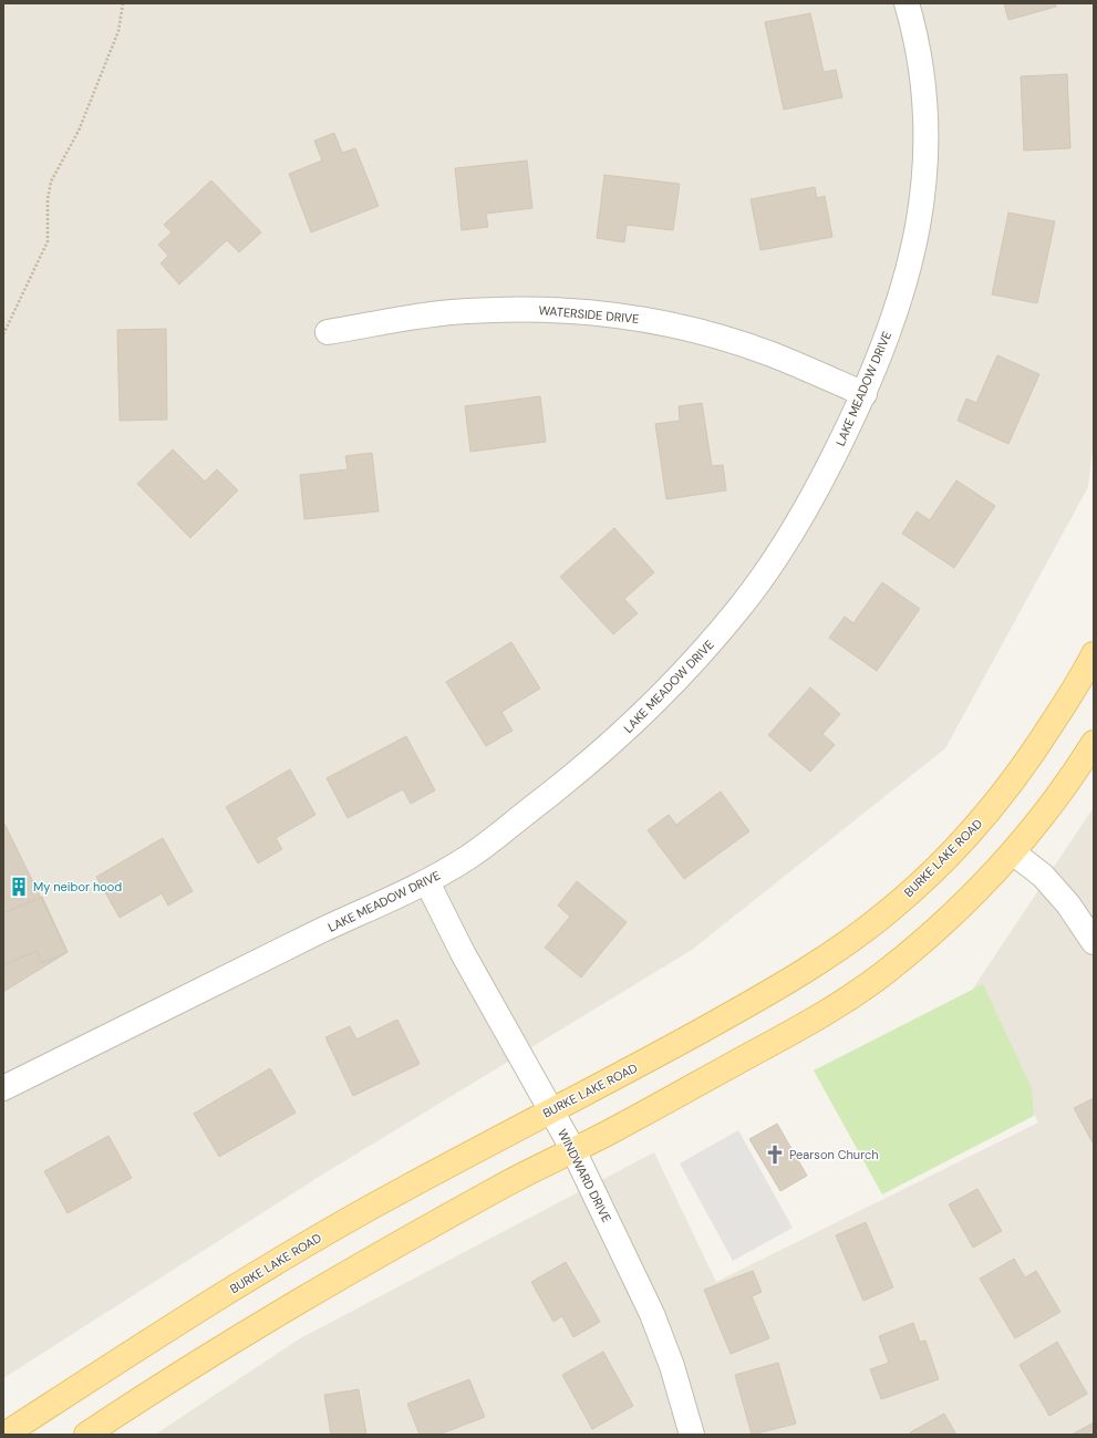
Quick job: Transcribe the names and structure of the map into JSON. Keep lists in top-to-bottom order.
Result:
{
  "streets": {
    "main road": ["BURKE LAKE ROAD"],
    "street": ["WATERSIDE DRIVE", "LAKE MEADOW DRIVE", "WINDWARD DRIVE"]
  },
  "crossings": [
    ["WATERSIDE DRIVE", "LAKE MEADOW DRIVE"],
    ["LAKE MEADOW DRIVE", "WINDWARD DRIVE"],
    ["BURKE LAKE ROAD", "WINDWARD DRIVE"]
  ],
  "places": {
    "building": ["My neibor hood"],
    "church": ["Pearson Church"]
  }
}
